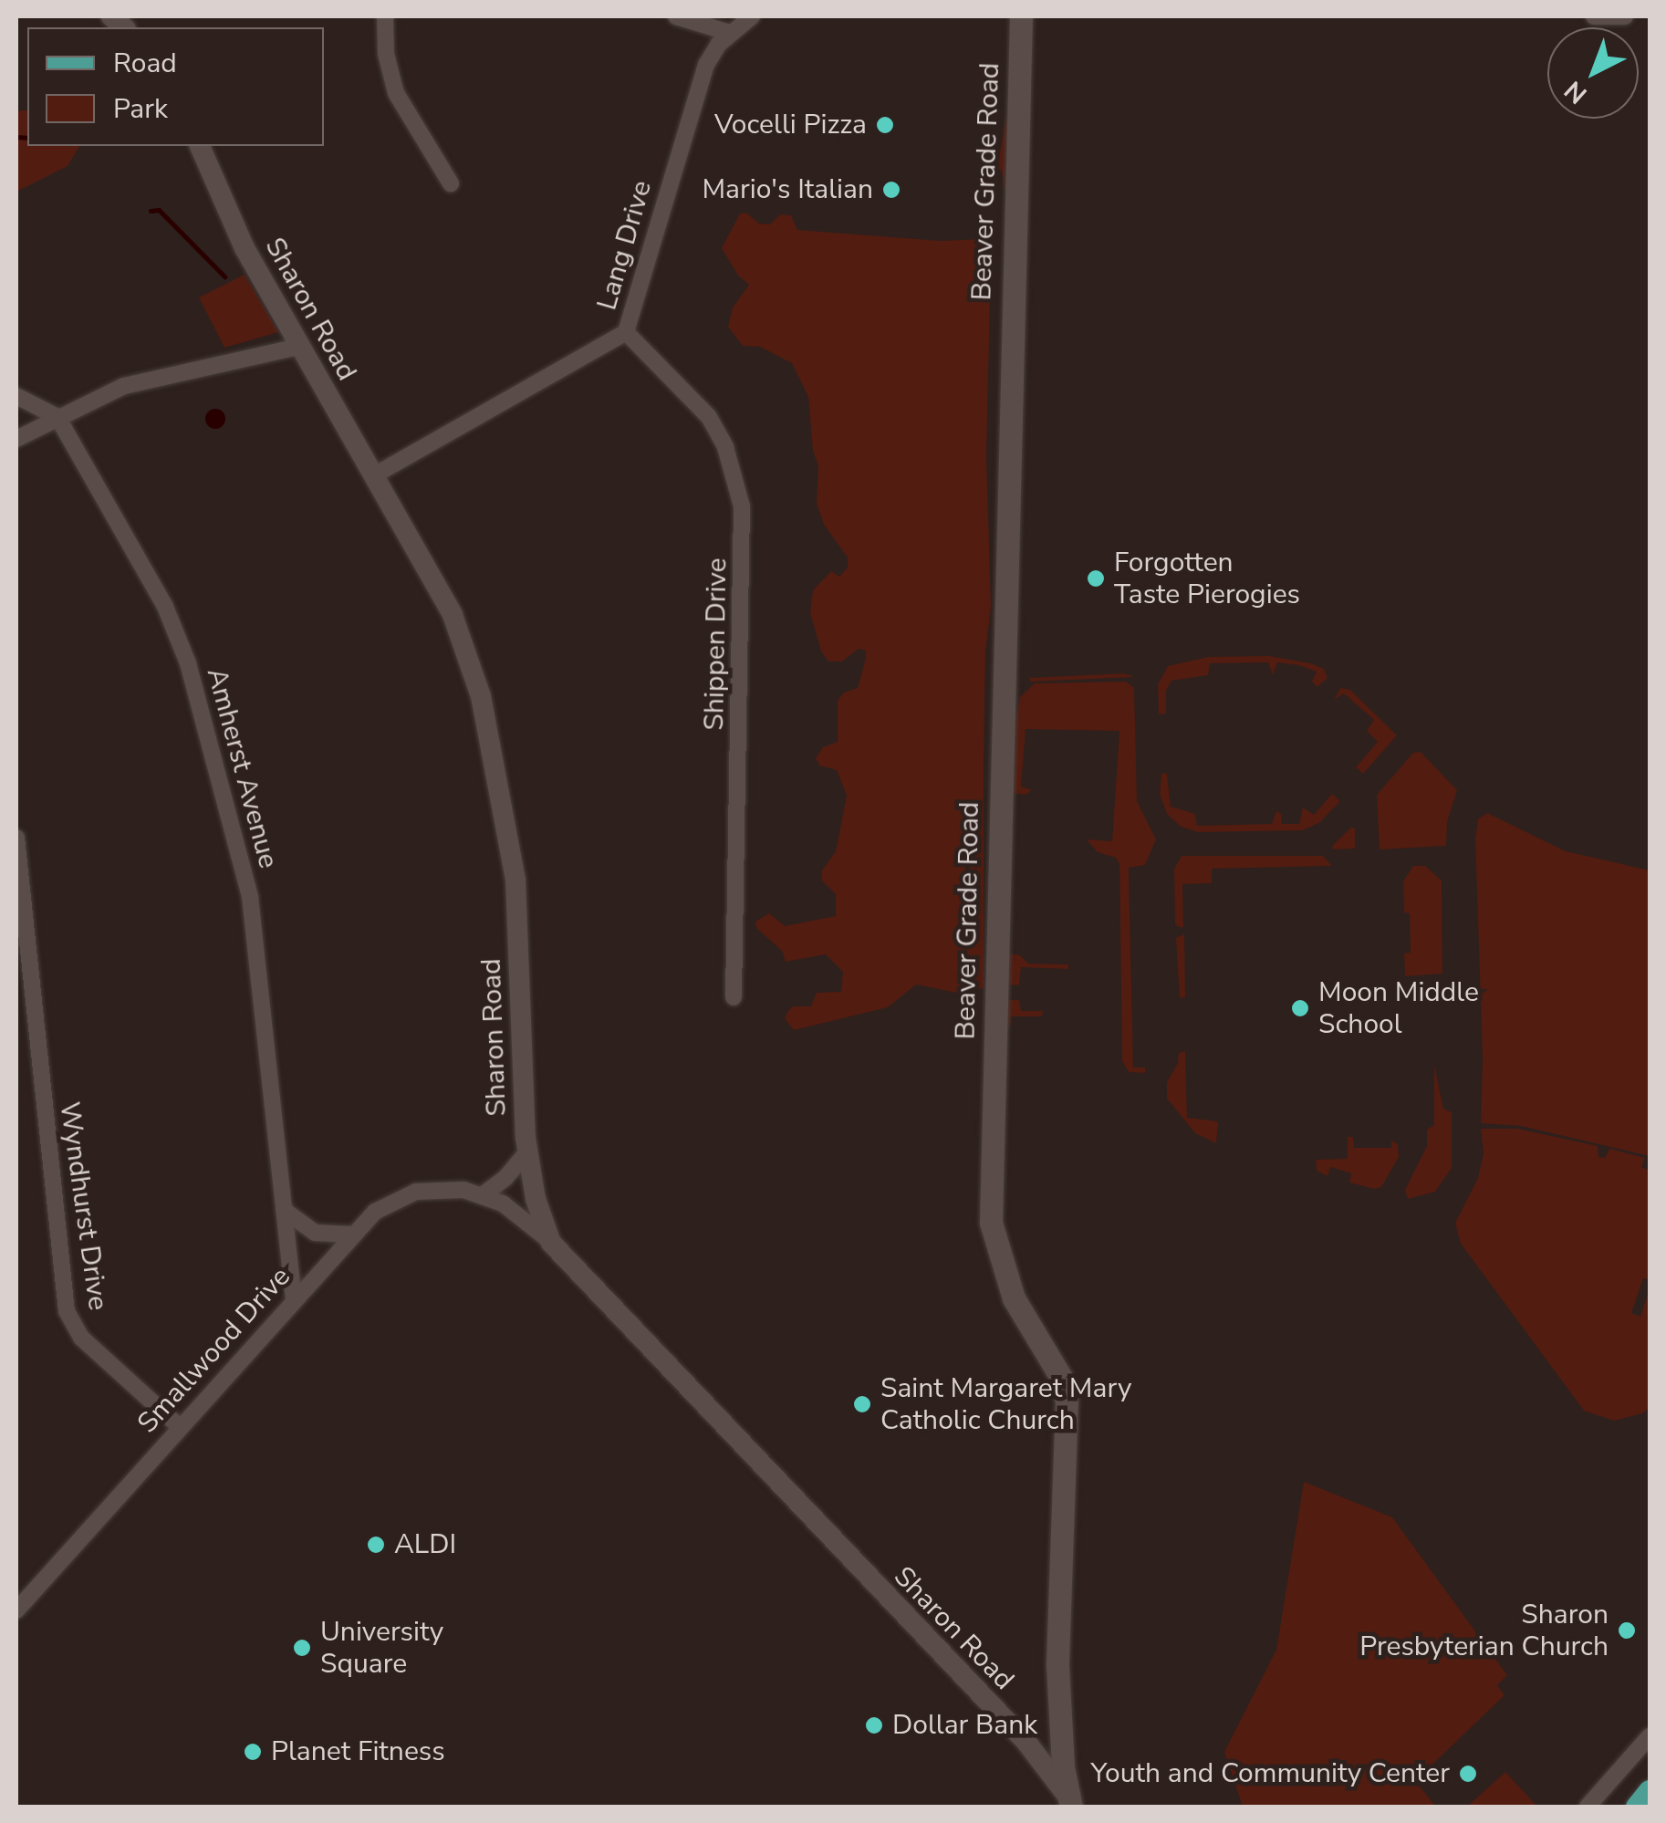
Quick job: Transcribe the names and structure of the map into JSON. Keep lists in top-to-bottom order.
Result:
{
  "streets": {
    "main road": ["Beaver Grade Road"],
    "street": [
      "Lang Drive",
      "Sharon Road",
      "Shippen Drive",
      "Amherst Avenue",
      "Wyndhurst Drive",
      "Smallwood Drive"
    ]
  },
  "crossings": [
    ["Beaver Grade Road", "Sharon Road"],
    ["Lang Drive", "Sharon Road"],
    ["Lang Drive", "Shippen Drive"],
    ["Sharon Road", "Smallwood Drive"],
    ["Amherst Avenue", "Smallwood Drive"],
    ["Wyndhurst Drive", "Smallwood Drive"]
  ],
  "places": [
    "Vocelli Pizza",
    "Mario's Italian",
    "Forgotten Taste Pierogies",
    "Moon Middle School",
    "Saint Margaret Mary Catholic Church",
    "ALDI",
    "Sharon Presbyterian Church",
    "University Square",
    "Dollar Bank",
    "Planet Fitness",
    "Youth and Community Center"
  ],
  "legend": ["Road", "Park"],
  "north": "bottom left"
}
